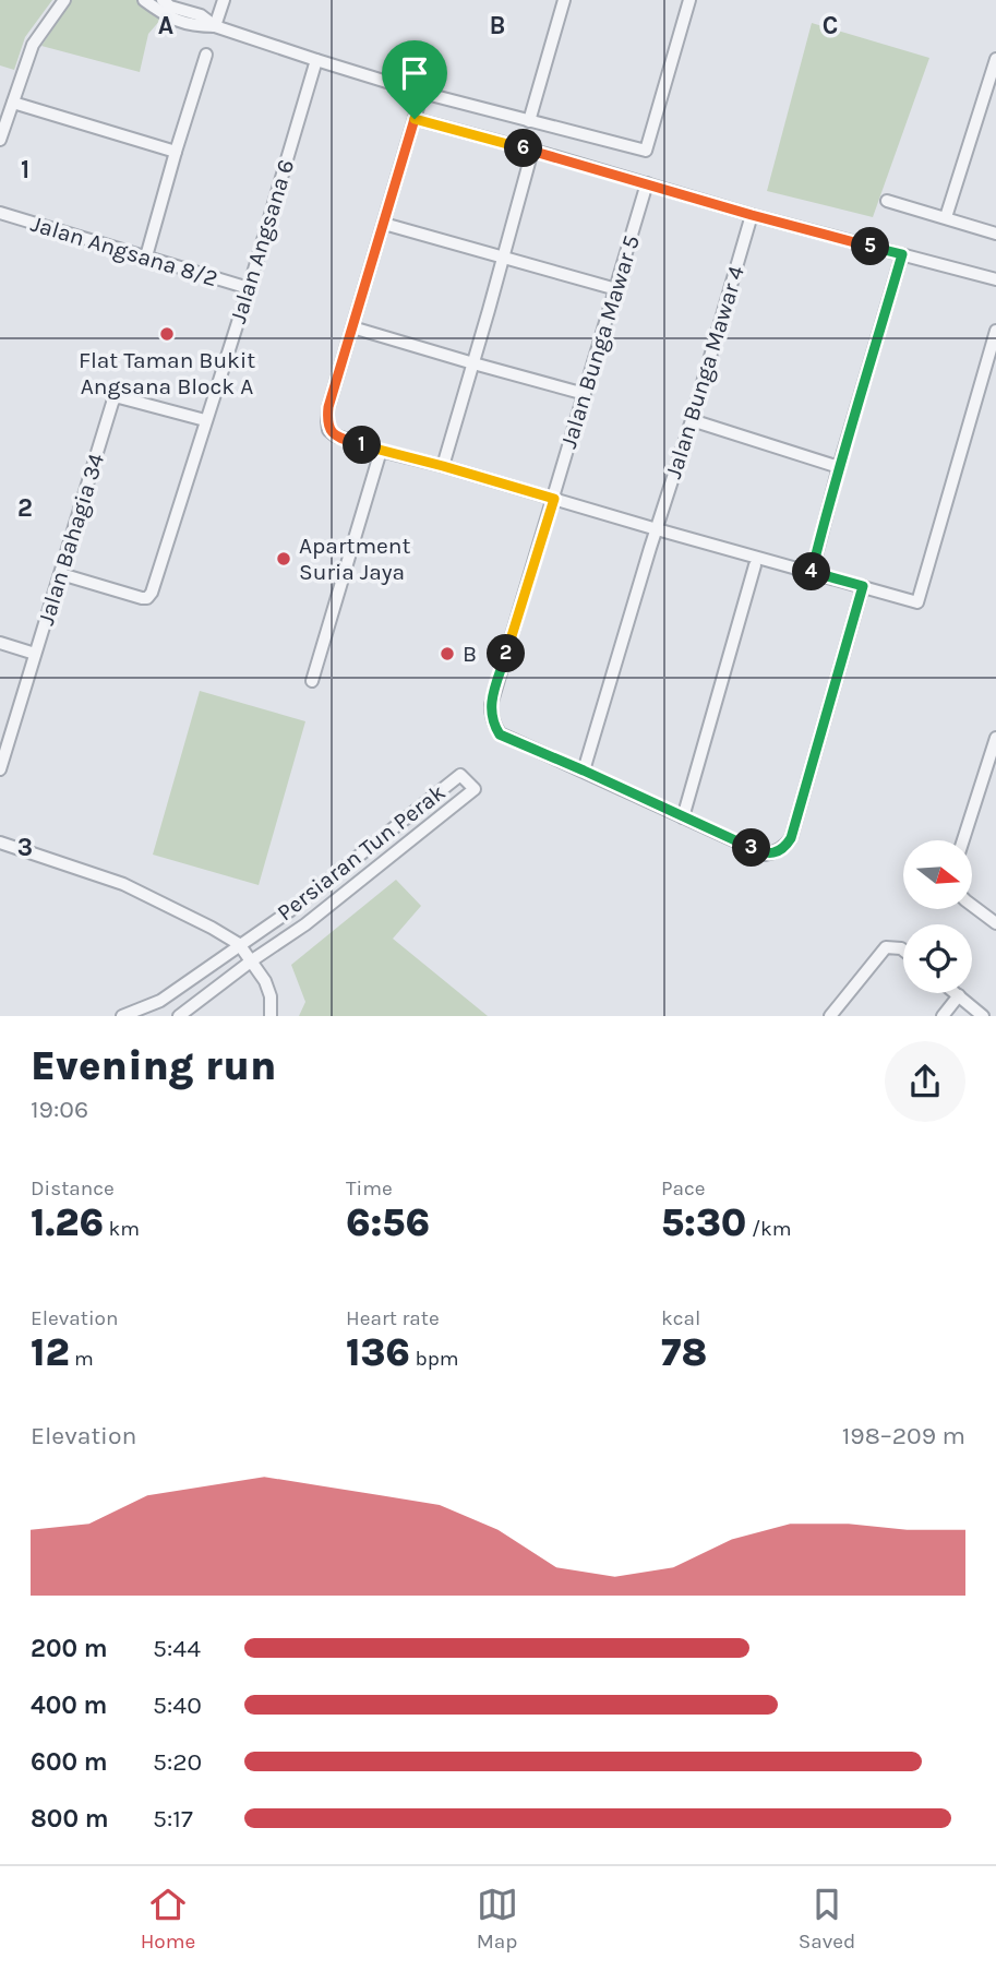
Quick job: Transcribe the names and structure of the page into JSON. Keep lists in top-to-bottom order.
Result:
{
  "streets": {
    "street": [
      "Jalan Angsana 6",
      "Jalan Angsana 8/2",
      "Jalan Bunga Mawar 5",
      "Jalan Bunga Mawar 4",
      "Jalan Bahagia 34",
      "Persiaran Tun Perak"
    ]
  },
  "crossings": [
    ["Jalan Angsana 6", "Jalan Angsana 8/2"],
    ["Jalan Angsana 6", "Jalan Bahagia 34"],
    ["Jalan Bunga Mawar 5", "Jalan Bunga Mawar 4"]
  ],
  "places": ["Flat Taman Bukit Angsana Block A", "Apartment Suria Jaya", "B"],
  "north": "right",
  "page": {
    "pins": [
      "6",
      "5",
      "1",
      "4",
      "2",
      "3"
    ],
    "heading": ["Evening run", "19:06"],
    "stats": [
      ["Distance", "1.26 km"],
      ["Time", "6:56"],
      ["Pace", "5:30 /km"],
      ["Elevation", "12 m"],
      ["Heart rate", "136 bpm"],
      ["kcal", "78"]
    ],
    "chart": ["Elevation", "198–209 m"],
    "list": [
      {
        "name": "200 m",
        "note": "5:44"
      },
      {
        "name": "400 m",
        "note": "5:40"
      },
      {
        "name": "600 m",
        "note": "5:20"
      },
      {
        "name": "800 m",
        "note": "5:17"
      }
    ],
    "tabs": ["Home", "Map", "Saved"]
  },
  "grid": {
    "columns": ["A", "B", "C"],
    "rows": ["1", "2", "3"]
  }
}
